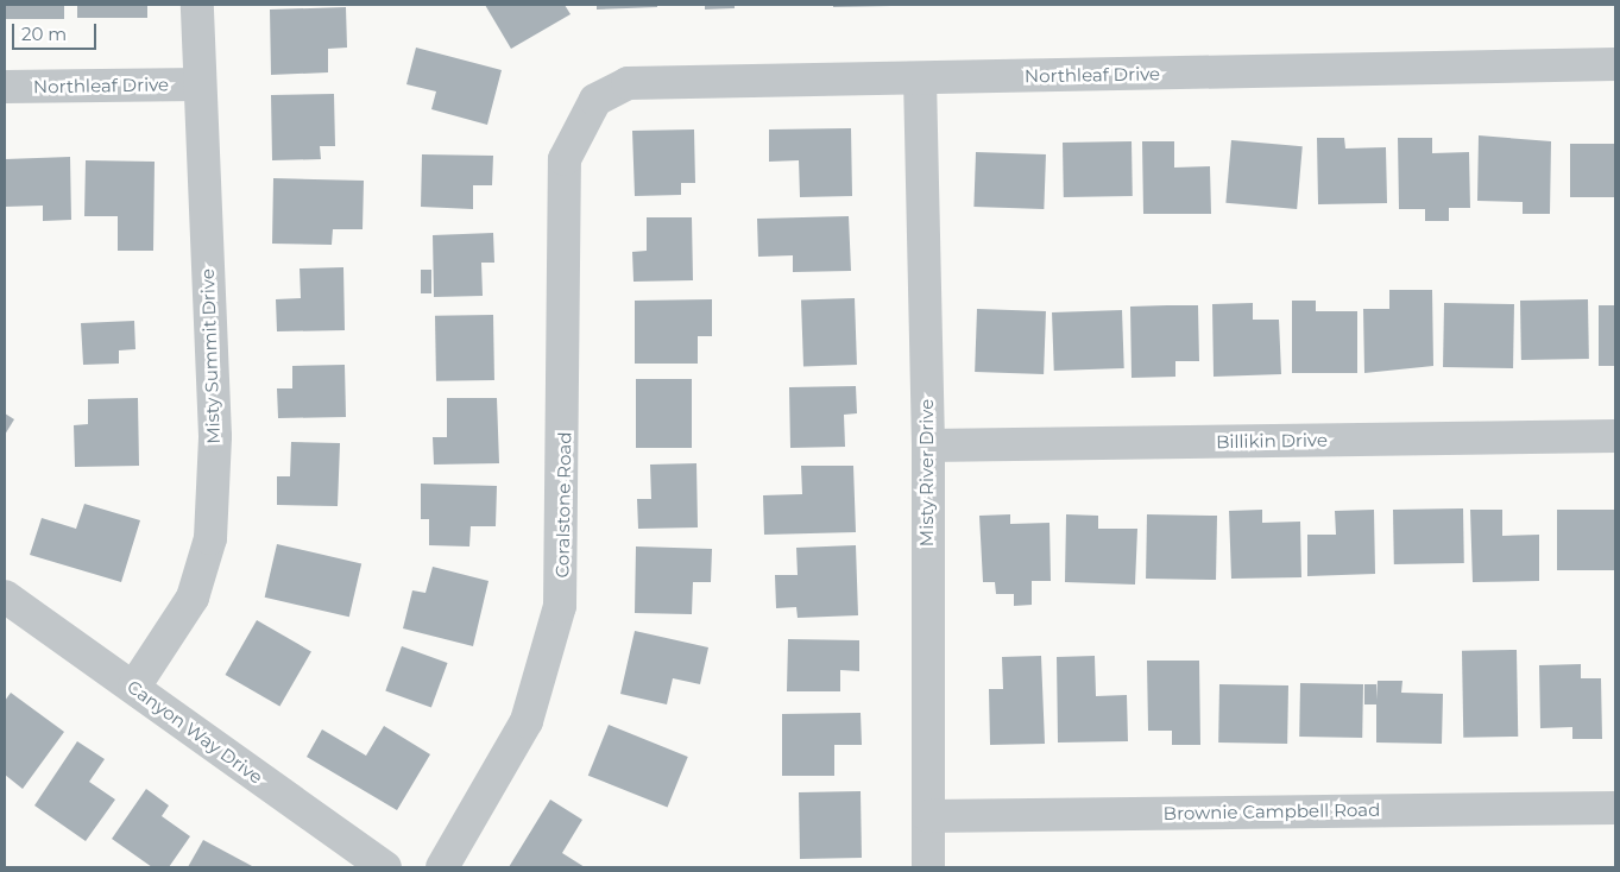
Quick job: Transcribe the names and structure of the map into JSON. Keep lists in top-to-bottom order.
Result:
{
  "streets": {
    "street": [
      "Northleaf Drive",
      "Misty Summit Drive",
      "Billikin Drive",
      "Misty River Drive",
      "Coralstone Road",
      "Canyon Way Drive",
      "Brownie Campbell Road"
    ]
  },
  "crossings": [
    ["Northleaf Drive", "Misty Summit Drive"],
    ["Northleaf Drive", "Misty River Drive"],
    ["Northleaf Drive", "Coralstone Road"],
    ["Misty Summit Drive", "Canyon Way Drive"],
    ["Billikin Drive", "Misty River Drive"],
    ["Misty River Drive", "Brownie Campbell Road"]
  ],
  "scale_bar": "20 m"
}
